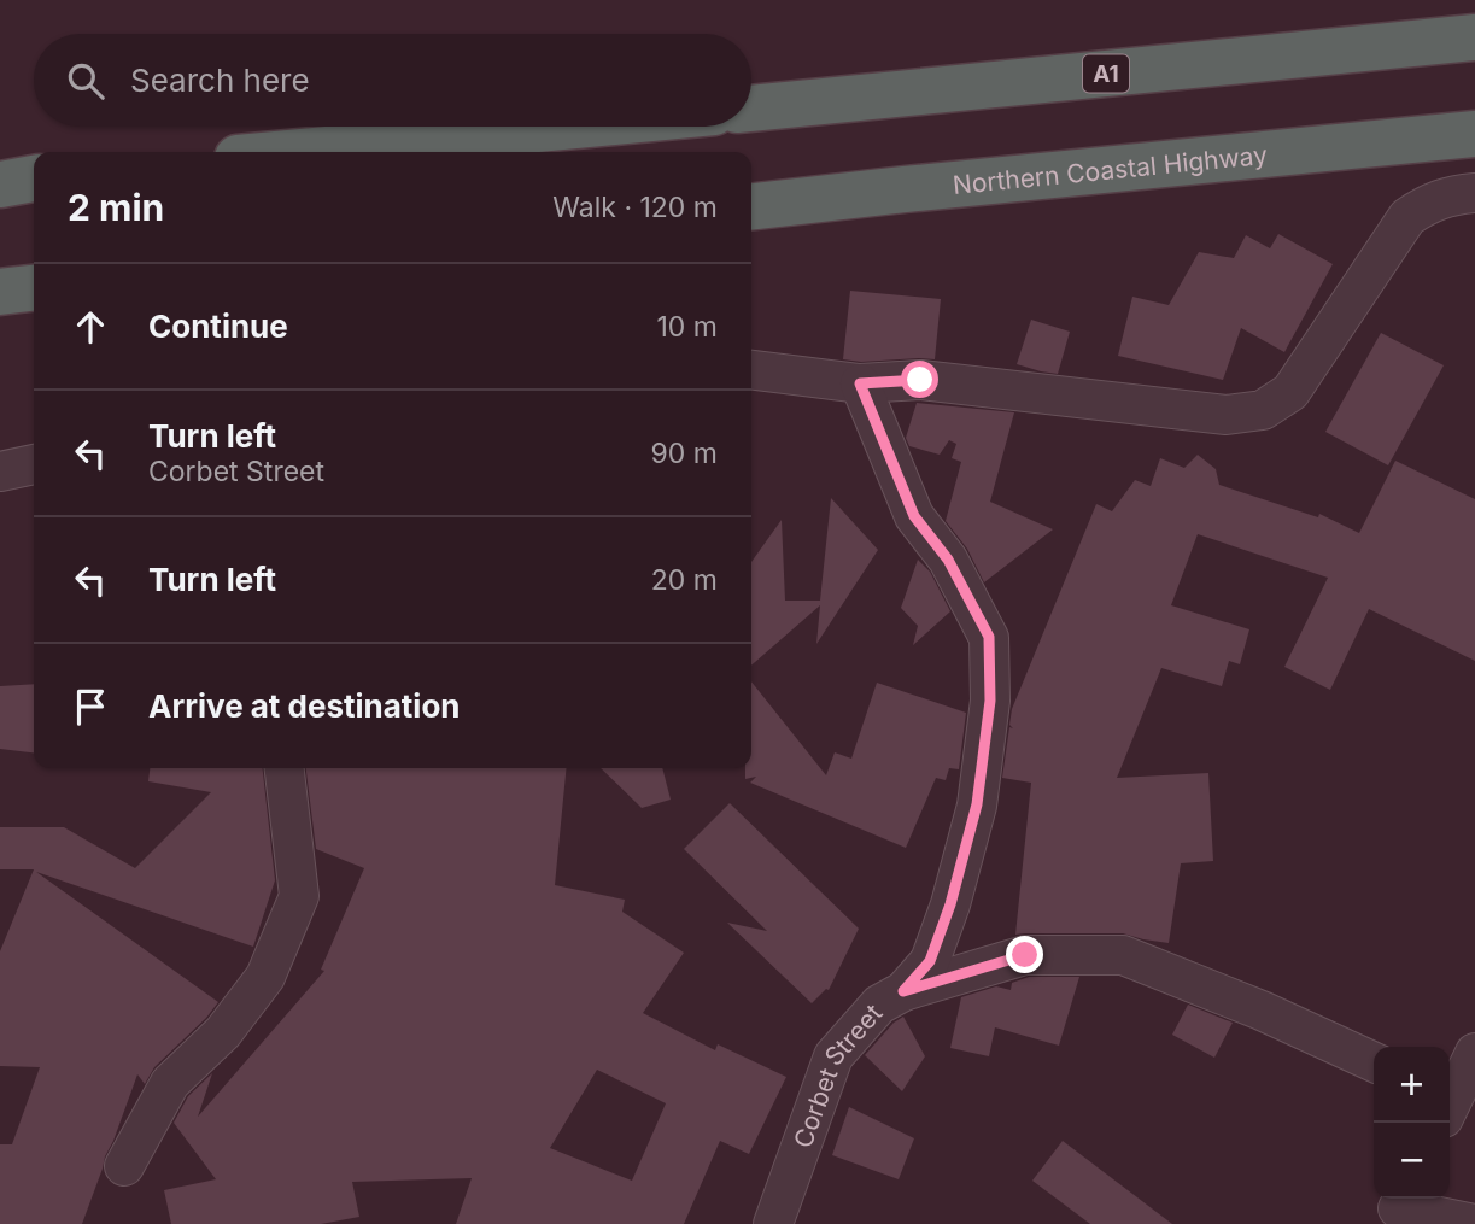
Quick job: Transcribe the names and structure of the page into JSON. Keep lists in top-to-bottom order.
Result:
{
  "streets": {
    "highway": ["A1", "Northern Coastal Highway"],
    "street": ["Corbet Street"]
  },
  "page": {
    "search": "Search here",
    "heading": ["2 min", "Walk · 120 m"],
    "list": [
      ["Continue", "10 m"],
      ["Turn left", "Corbet Street", "90 m"],
      ["Turn left", "20 m"],
      "Arrive at destination"
    ],
    "map_buttons": ["+", "−"]
  }
}
